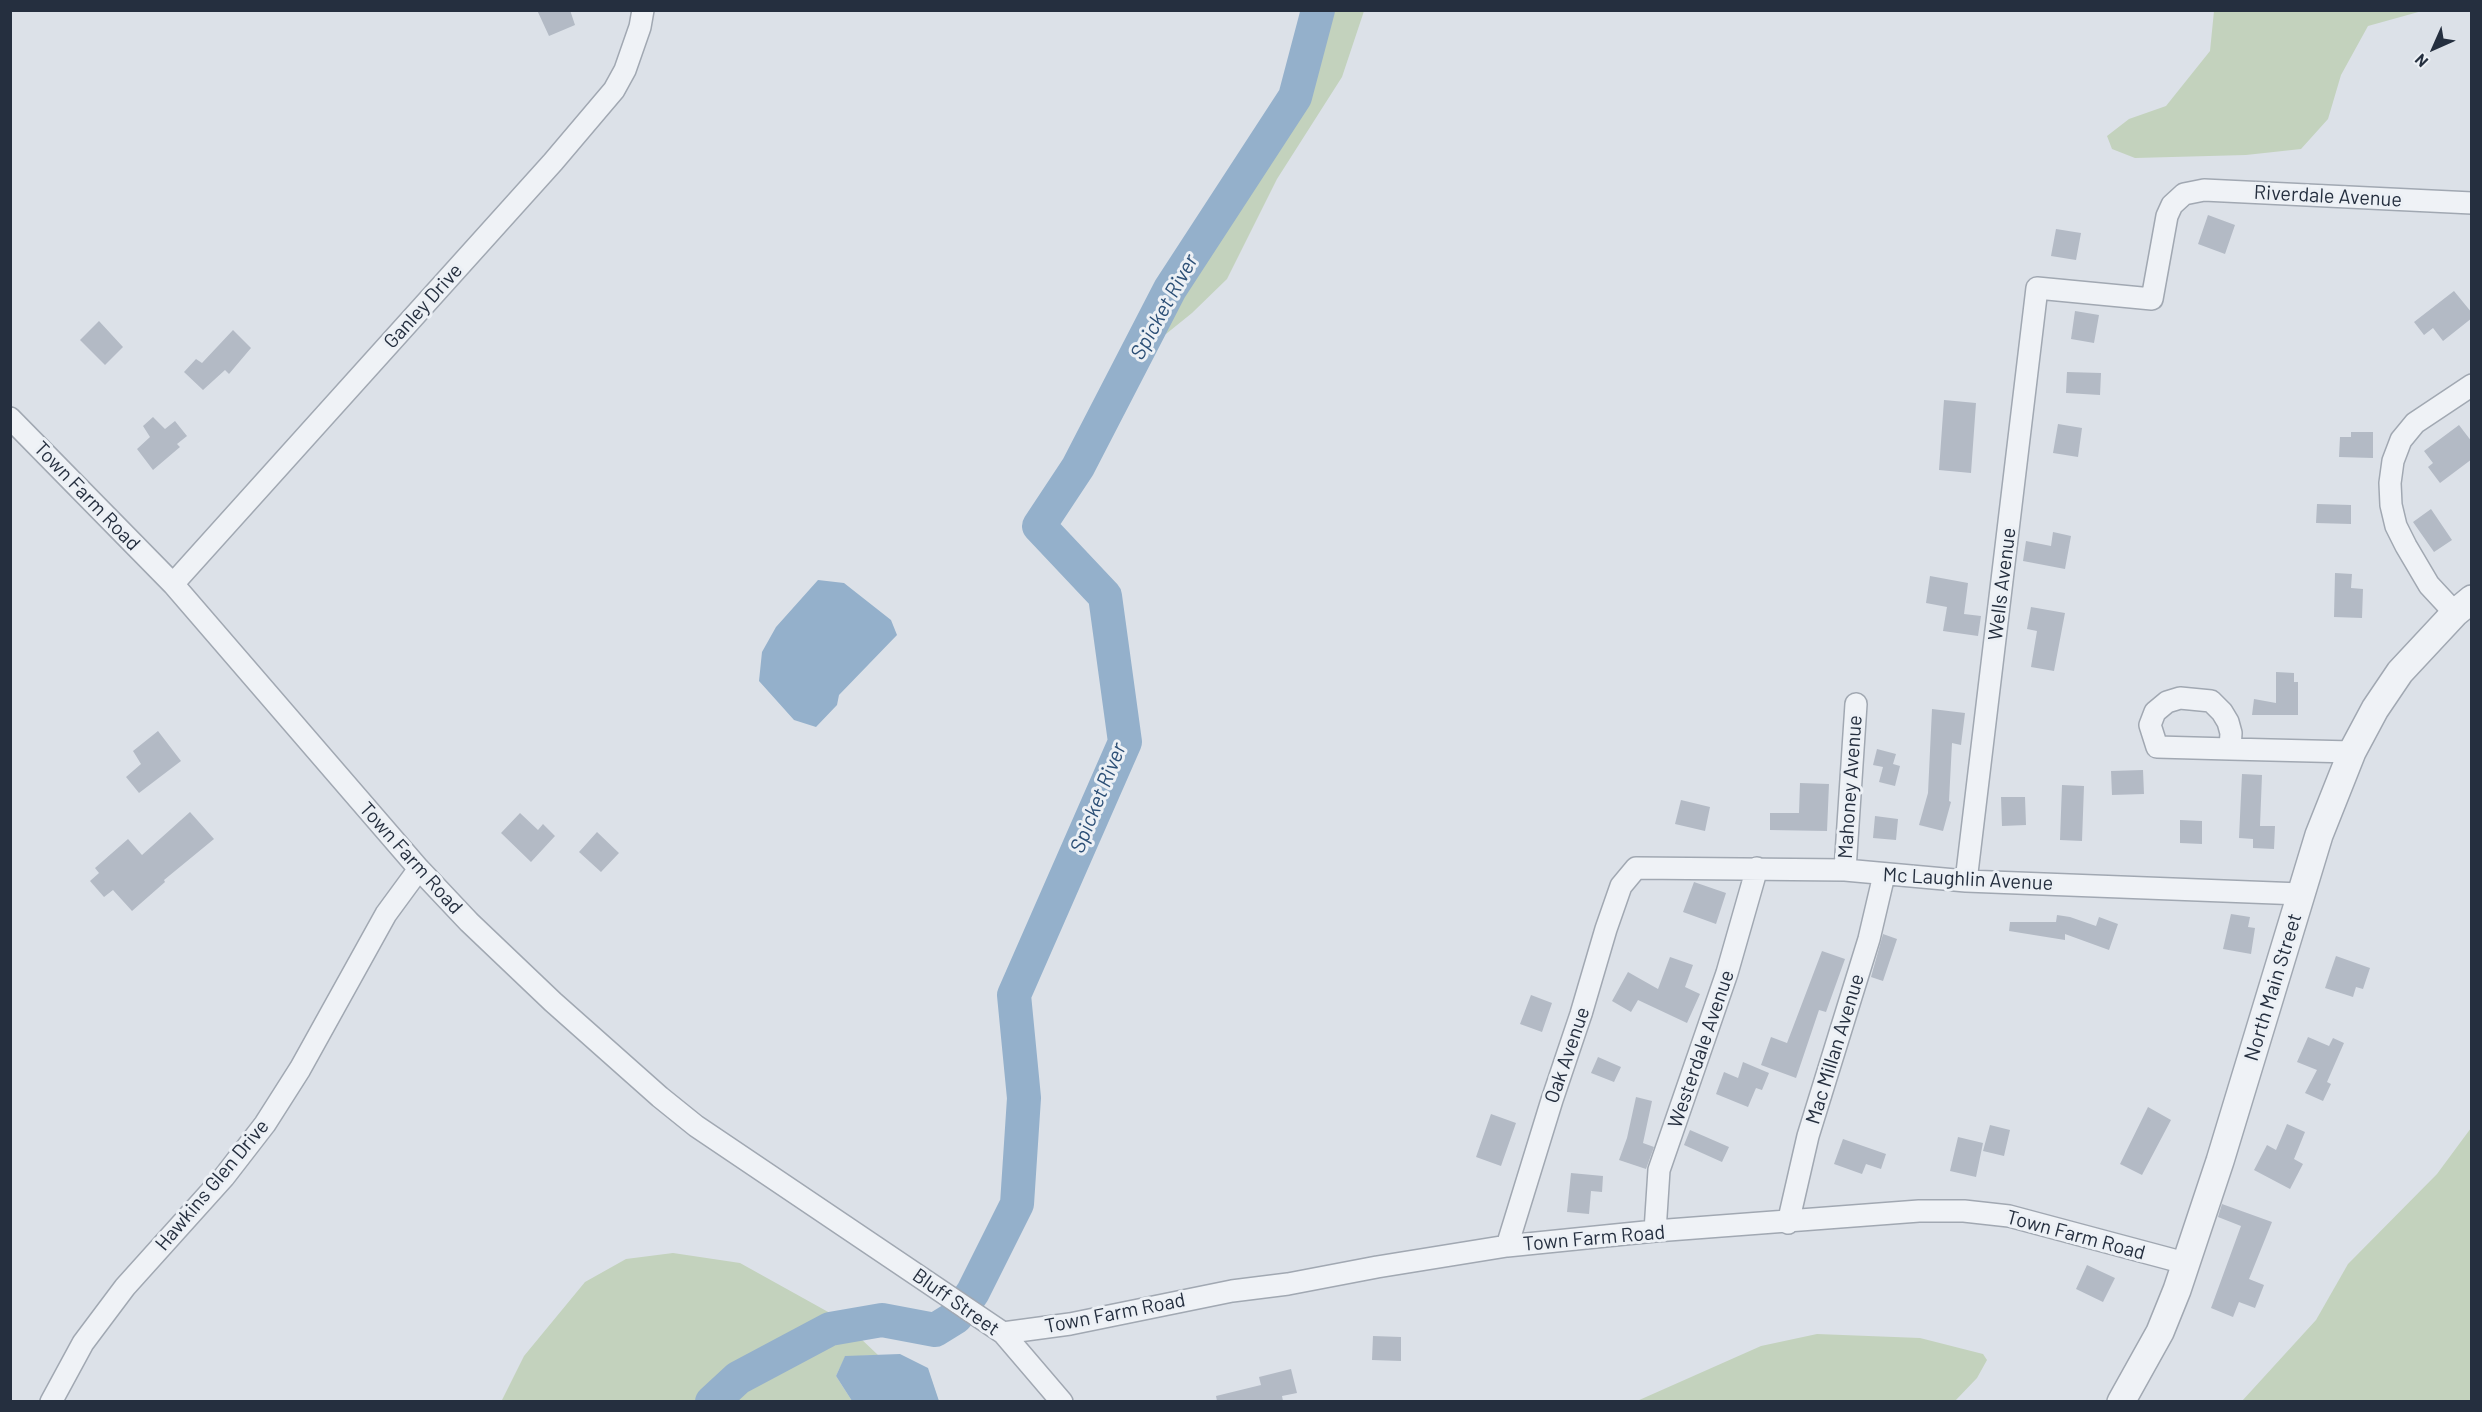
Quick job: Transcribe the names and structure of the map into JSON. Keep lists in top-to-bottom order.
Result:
{
  "streets": {
    "street": [
      "Riverdale Avenue",
      "Ganley Drive",
      "Town Farm Road",
      "Wells Avenue",
      "Mahoney Avenue",
      "Mc Laughlin Avenue",
      "North Main Street",
      "Westerdale Avenue",
      "Mac Millan Avenue",
      "Oak Avenue",
      "Hawkins Glen Drive",
      "Bluff Street"
    ]
  },
  "crossings": [
    ["Riverdale Avenue", "Wells Avenue"],
    ["Ganley Drive", "Town Farm Road"],
    ["Town Farm Road", "North Main Street"],
    ["Town Farm Road", "Westerdale Avenue"],
    ["Town Farm Road", "Mac Millan Avenue"],
    ["Town Farm Road", "Oak Avenue"],
    ["Town Farm Road", "Hawkins Glen Drive"],
    ["Town Farm Road", "Bluff Street"],
    ["Wells Avenue", "Mc Laughlin Avenue"],
    ["Mahoney Avenue", "Mc Laughlin Avenue"],
    ["Mc Laughlin Avenue", "North Main Street"],
    ["Mc Laughlin Avenue", "Westerdale Avenue"],
    ["Mc Laughlin Avenue", "Mac Millan Avenue"],
    ["Mc Laughlin Avenue", "Oak Avenue"]
  ],
  "water": ["Spicket River"],
  "north": "bottom left"
}
